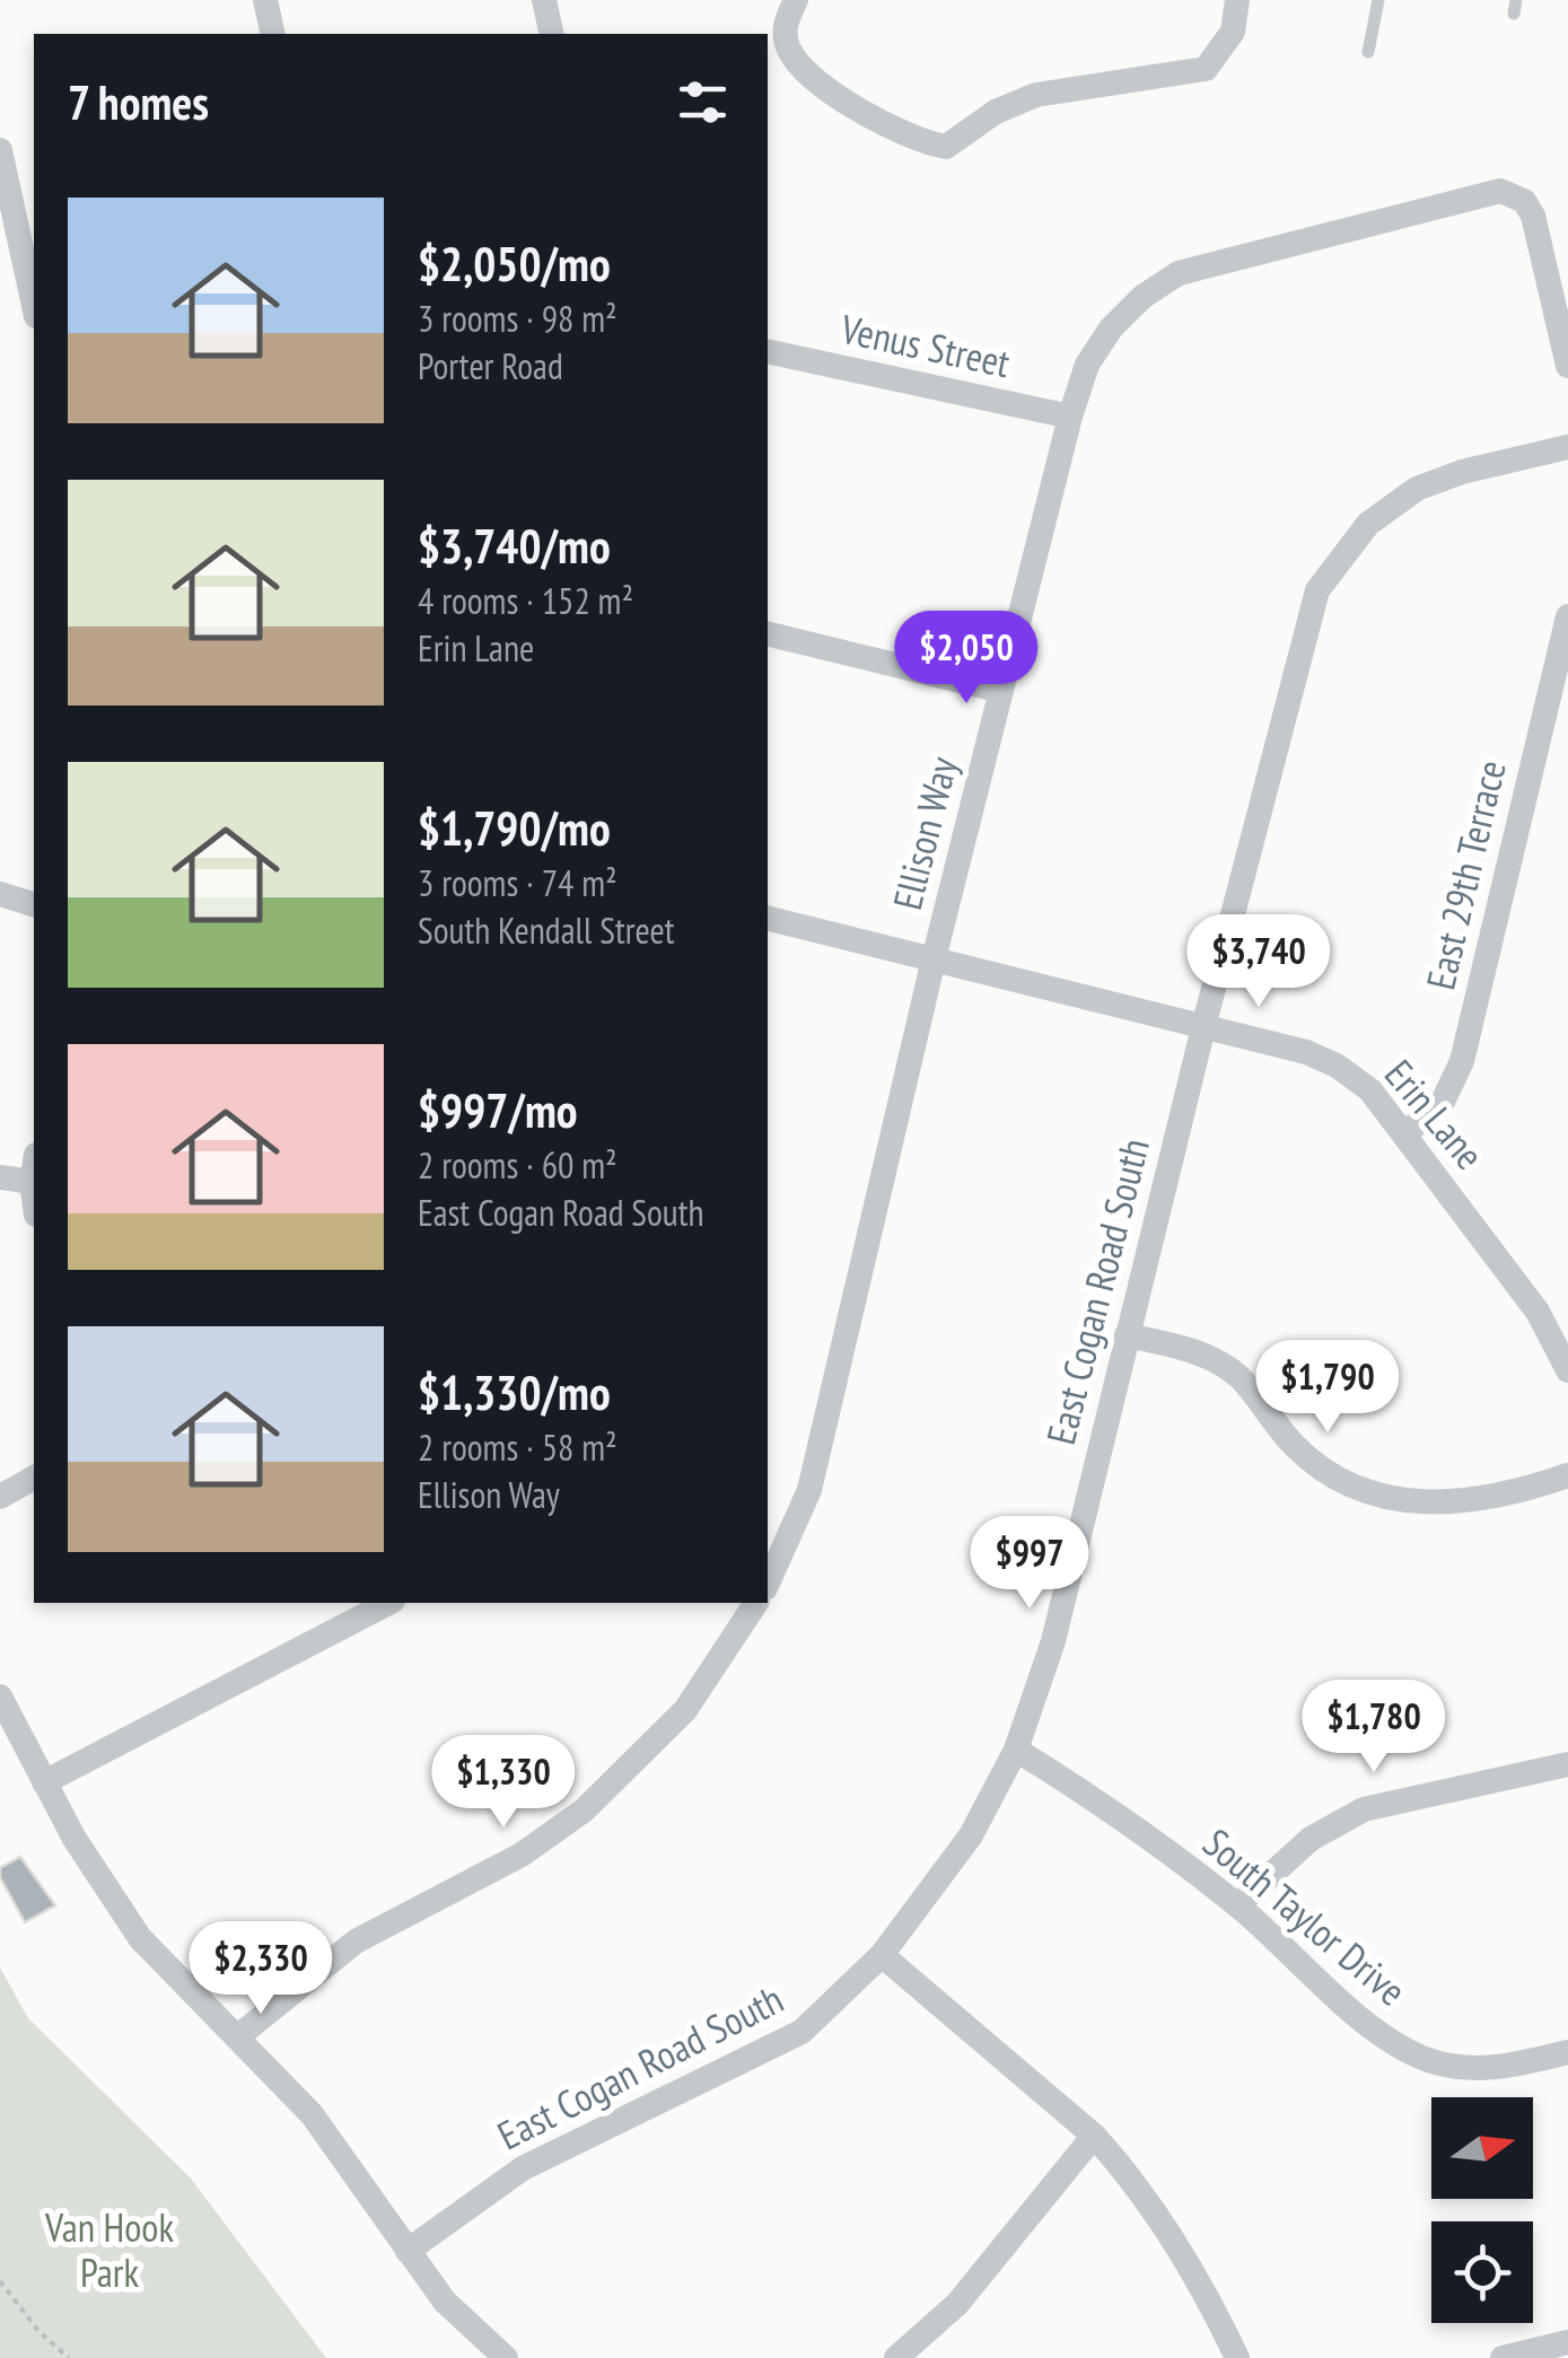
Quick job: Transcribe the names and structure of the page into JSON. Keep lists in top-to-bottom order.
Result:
{
  "streets": {
    "street": [
      "Venus Street",
      "Ellison Way",
      "East 29th Terrace",
      "Erin Lane",
      "East Cogan Road South",
      "South Taylor Drive"
    ]
  },
  "crossings": [
    ["Venus Street", "Ellison Way"],
    ["Ellison Way", "Erin Lane"],
    ["East 29th Terrace", "Erin Lane"],
    ["Erin Lane", "East Cogan Road South"],
    ["East Cogan Road South", "South Taylor Drive"]
  ],
  "parks": ["Van Hook Park"],
  "north": "right",
  "page": {
    "heading": "7 homes",
    "list": [
      {
        "name": "$2,050/mo",
        "note": "3 rooms · 98 m² · Porter Road"
      },
      {
        "name": "$3,740/mo",
        "note": "4 rooms · 152 m² · Erin Lane"
      },
      {
        "name": "$1,790/mo",
        "note": "3 rooms · 74 m² · South Kendall Street"
      },
      {
        "name": "$997/mo",
        "note": "2 rooms · 60 m² · East Cogan Road South"
      },
      {
        "name": "$1,330/mo",
        "note": "2 rooms · 58 m² · Ellison Way"
      }
    ],
    "price": [
      "$2,050",
      "$3,740",
      "$1,790",
      "$997",
      "$1,780",
      "$1,330",
      "$2,330"
    ]
  }
}
